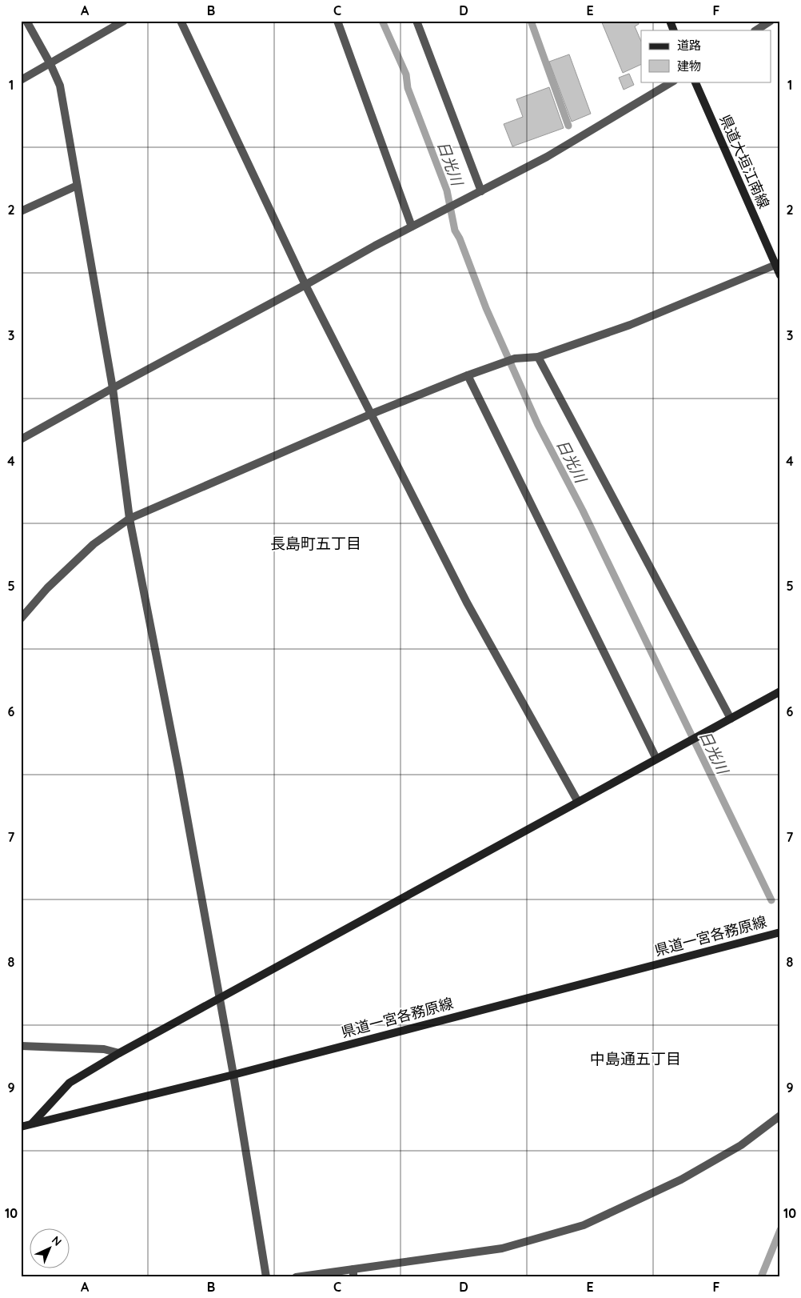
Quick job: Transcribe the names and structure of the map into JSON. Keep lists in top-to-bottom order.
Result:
{
  "streets": {
    "main road": ["県道大垣江南線", "県道一宮各務原線"]
  },
  "districts": ["長島町五丁目", "中島通五丁目"],
  "water": ["日光川"],
  "legend": ["道路", "建物"],
  "north": "top right",
  "grid": {
    "columns": [
      "A",
      "B",
      "C",
      "D",
      "E",
      "F"
    ],
    "rows": [
      "1",
      "2",
      "3",
      "4",
      "5",
      "6",
      "7",
      "8",
      "9",
      "10"
    ]
  }
}
